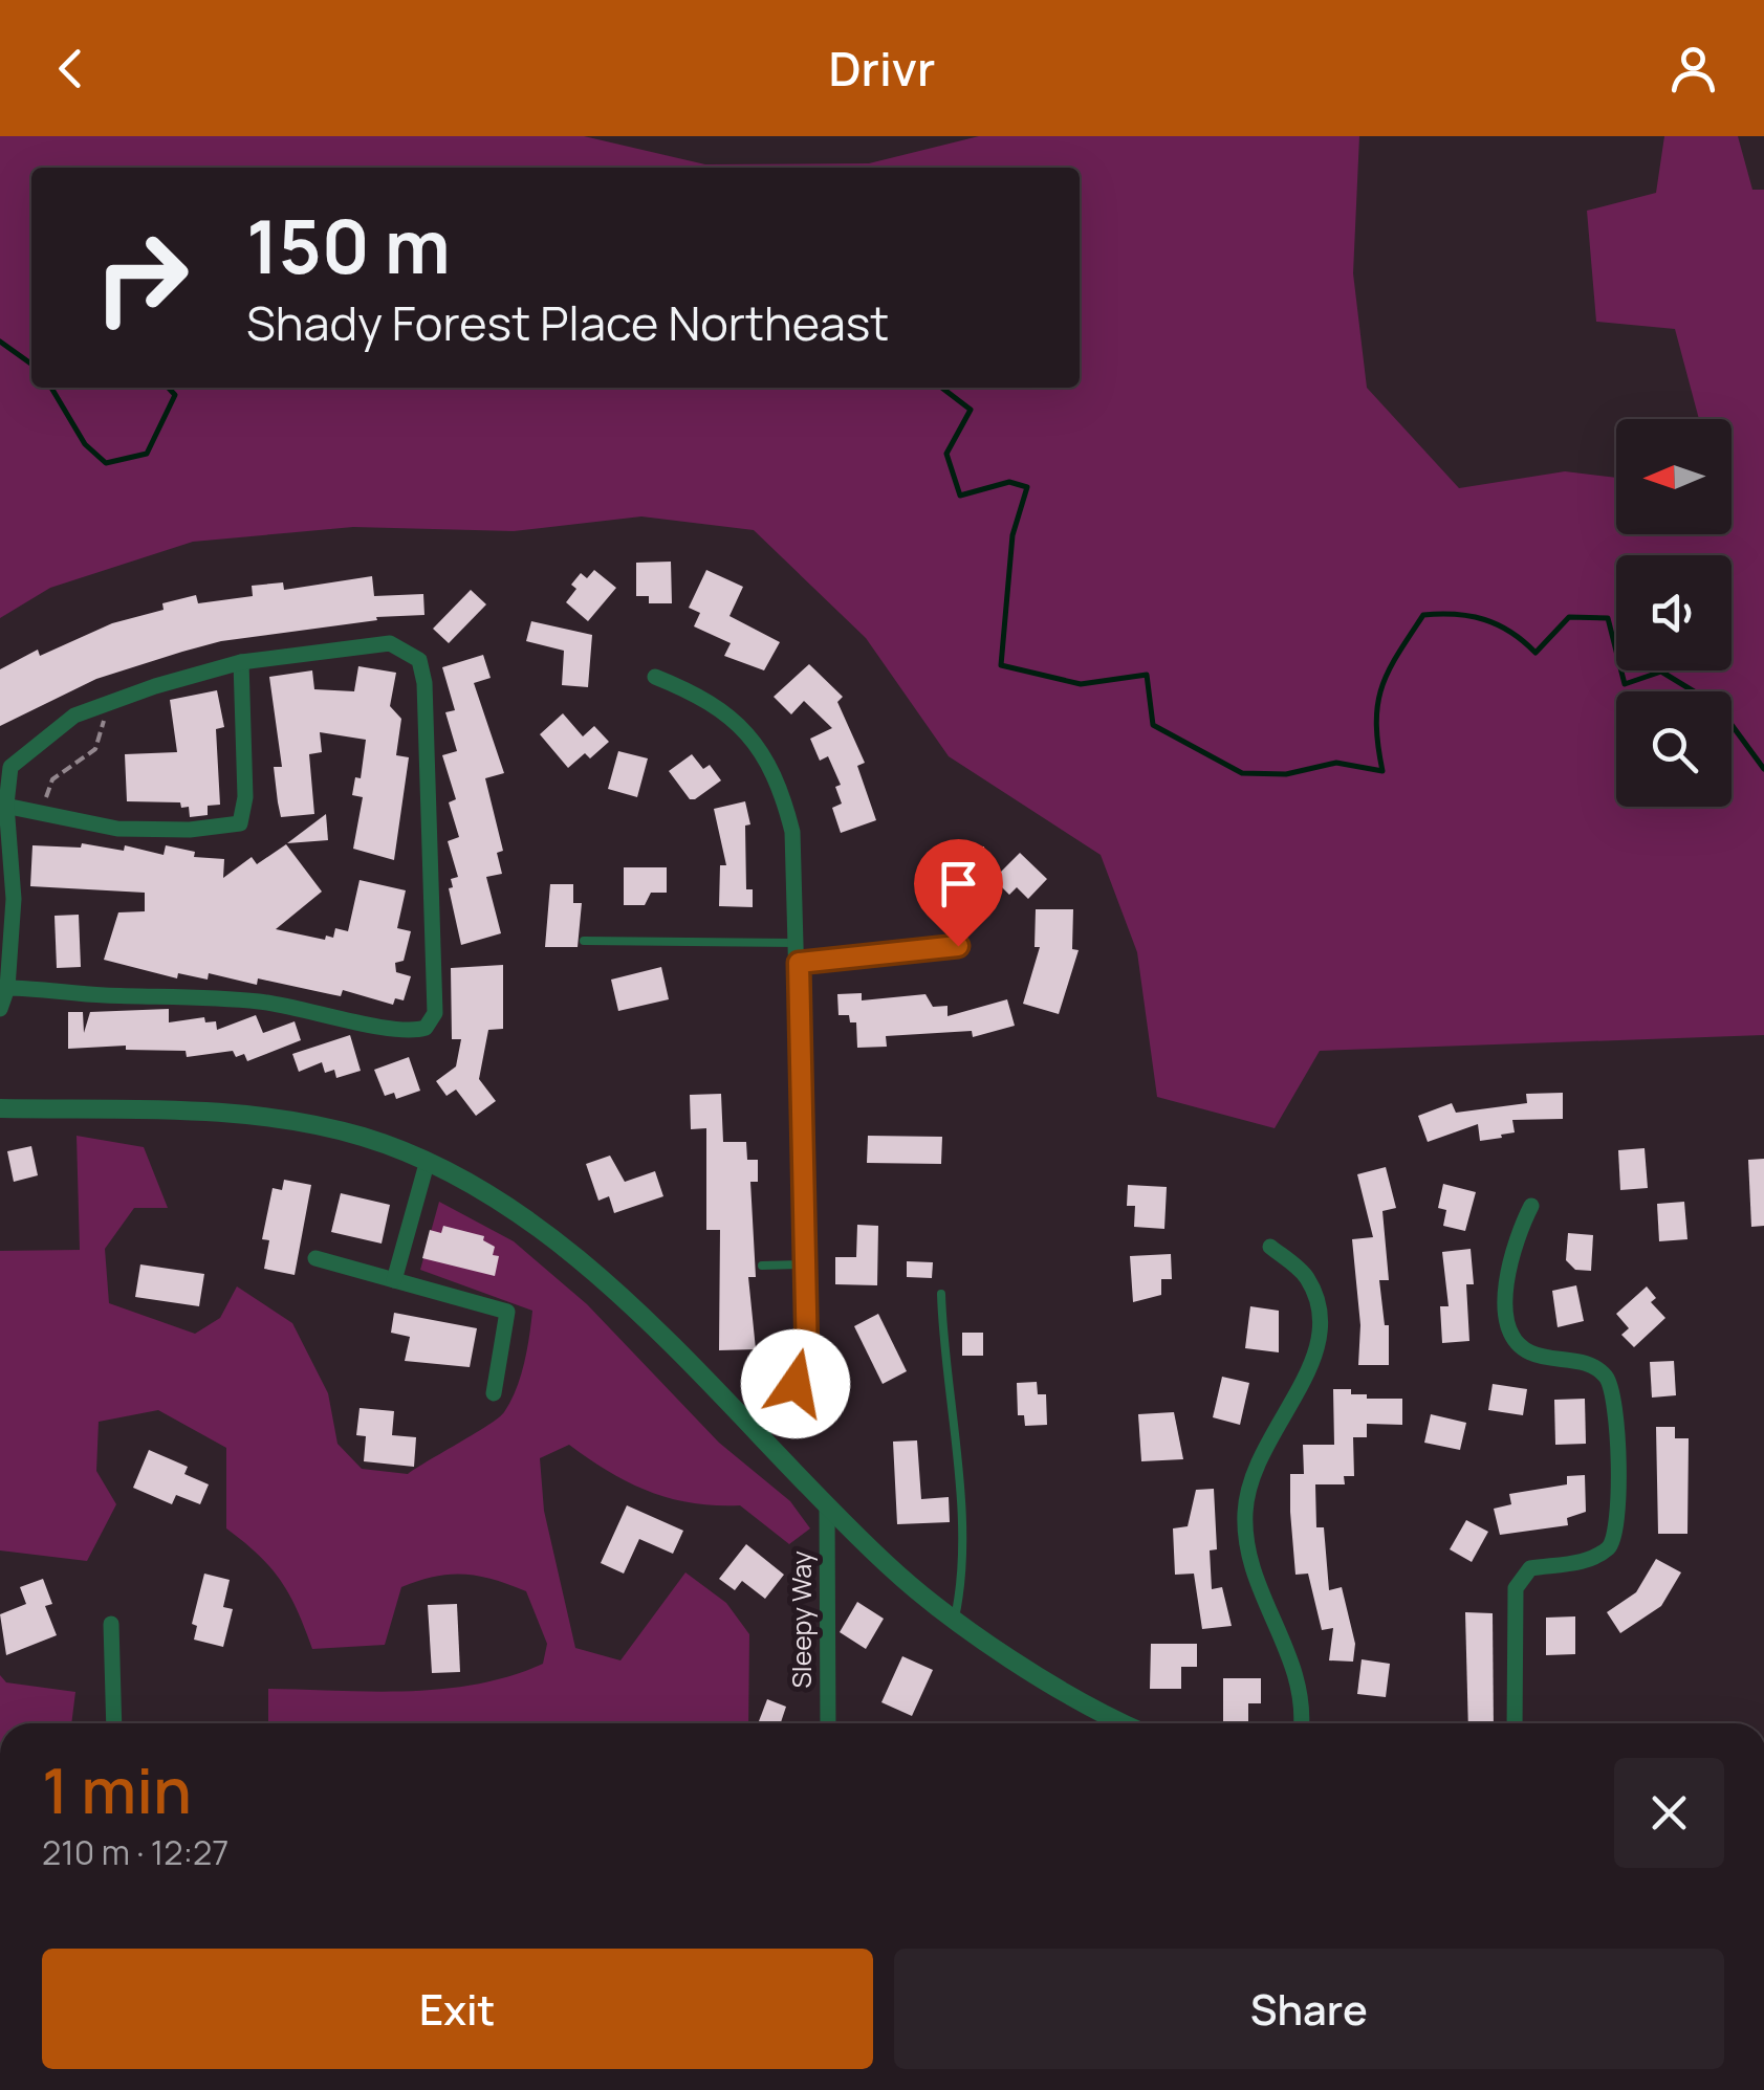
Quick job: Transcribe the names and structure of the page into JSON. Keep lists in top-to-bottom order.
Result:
{
  "streets": {
    "street": ["Sleepy Way"]
  },
  "north": "left",
  "page": {
    "header": "Drivr",
    "turn": ["150 m", "Shady Forest Place Northeast"],
    "heading": ["1 min", "210 m · 12:27"],
    "buttons": ["Exit", "Share"]
  }
}
